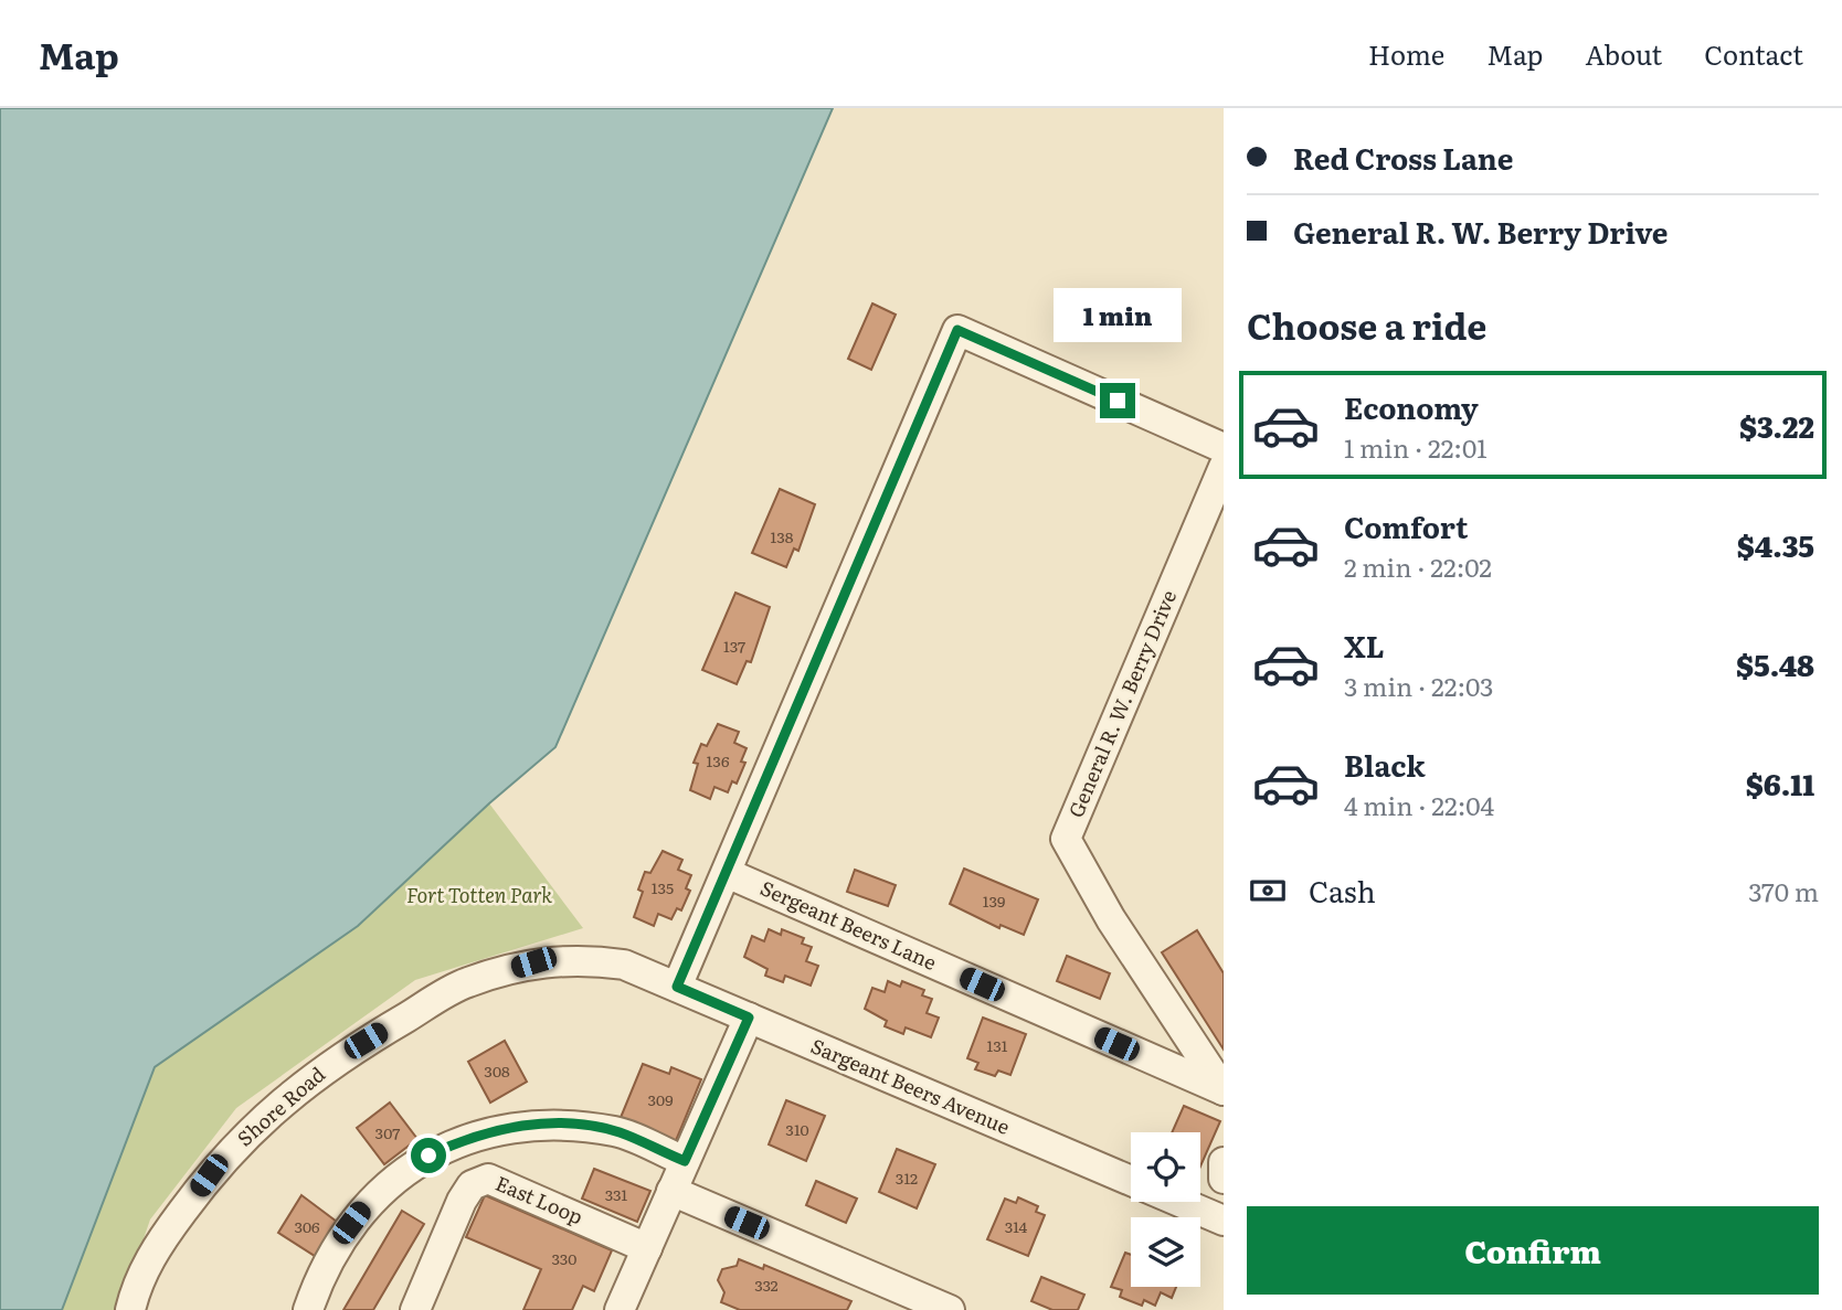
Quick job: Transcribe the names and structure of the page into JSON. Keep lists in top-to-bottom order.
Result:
{
  "streets": {
    "street": [
      "General R. W. Berry Drive",
      "Sergeant Beers Lane",
      "Sargeant Beers Avenue",
      "Shore Road",
      "East Loop"
    ]
  },
  "crossings": [
    ["General R. W. Berry Drive", "Sergeant Beers Lane"],
    ["Sargeant Beers Avenue", "Shore Road"]
  ],
  "parks": ["Fort Totten Park"],
  "house_numbers": [
    "138",
    "137",
    "136",
    "135",
    "139",
    "131",
    "308",
    "309",
    "310",
    "307",
    "312",
    "331",
    "306",
    "314",
    "330",
    "332"
  ],
  "page": {
    "header": "Map",
    "nav": [
      "Home",
      "Map",
      "About",
      "Contact"
    ],
    "banner": ["Red Cross Lane", "General R. W. Berry Drive"],
    "heading": "Choose a ride",
    "bubble": "1 min",
    "list": [
      {
        "name": "Economy",
        "note": "1 min · 22:01",
        "value": "$3.22"
      },
      {
        "name": "Comfort",
        "note": "2 min · 22:02",
        "value": "$4.35"
      },
      {
        "name": "XL",
        "note": "3 min · 22:03",
        "value": "$5.48"
      },
      {
        "name": "Black",
        "note": "4 min · 22:04",
        "value": "$6.11"
      }
    ],
    "pay": ["Cash", "370 m"],
    "buttons": "Confirm"
  }
}
